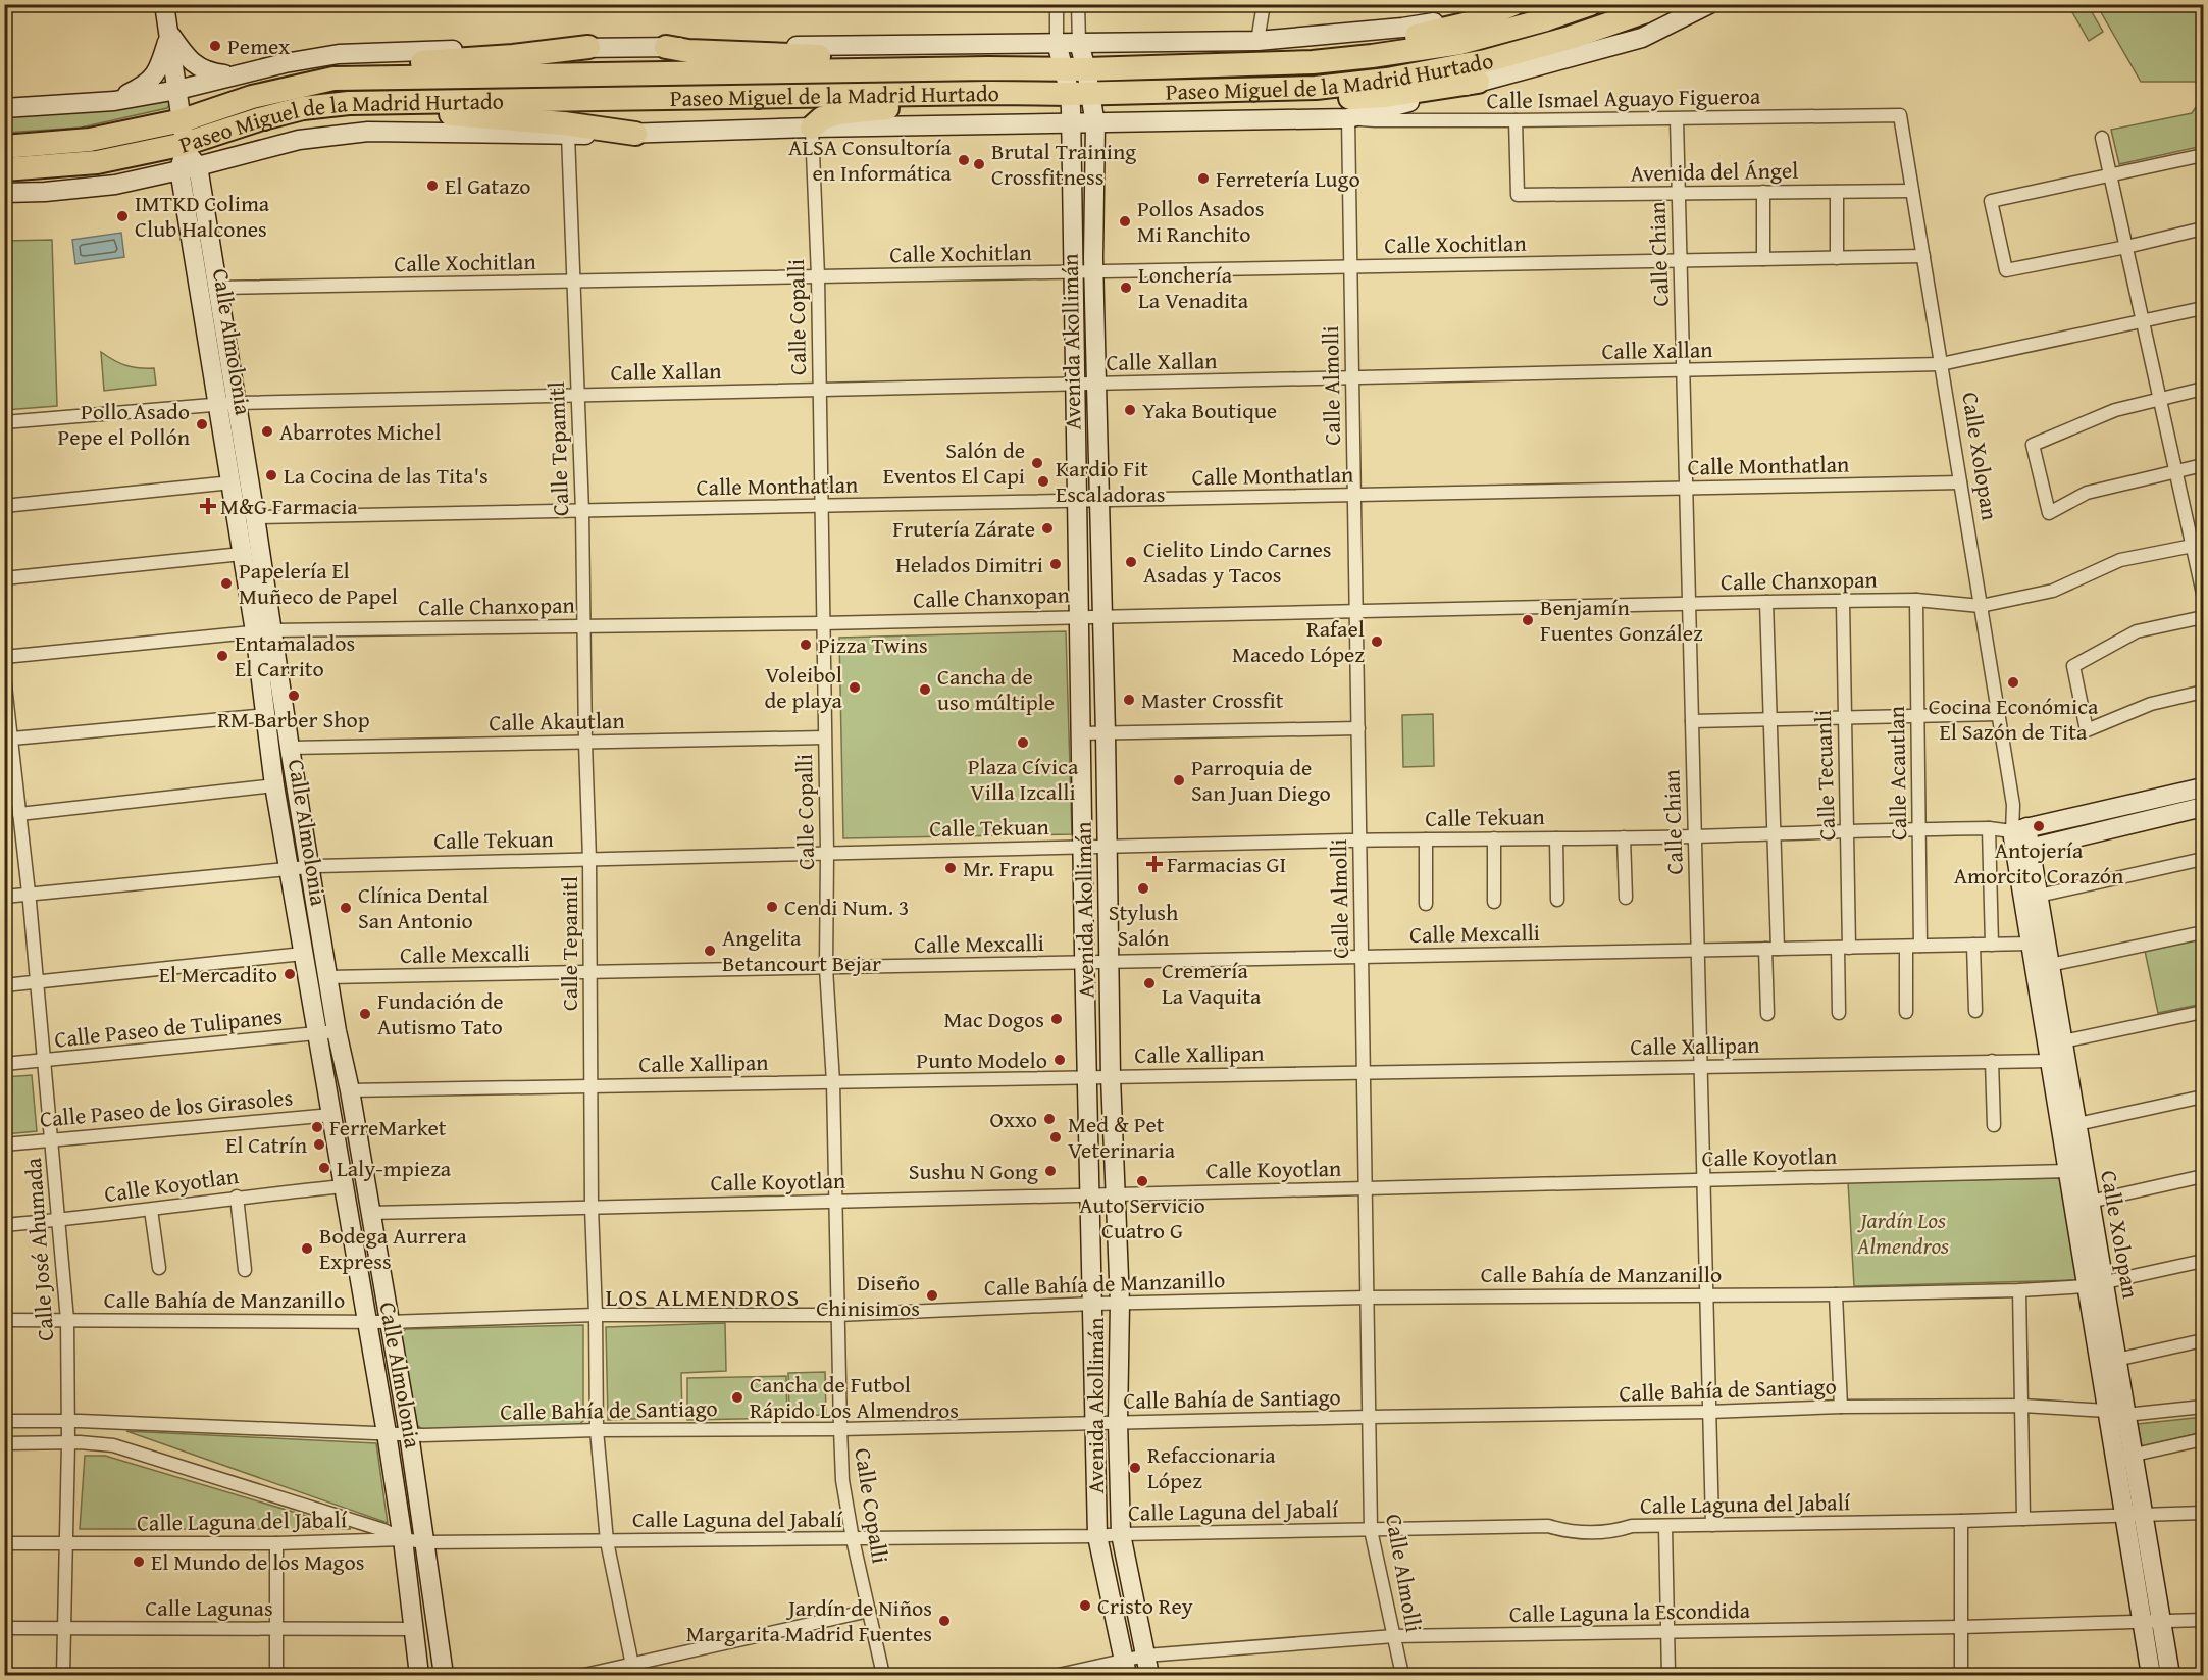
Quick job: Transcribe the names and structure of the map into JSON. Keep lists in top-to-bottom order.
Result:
{
  "streets": {
    "highway": ["Paseo Miguel de la Madrid Hurtado"],
    "street": [
      "Calle Ismael Aguayo Figueroa",
      "Avenida del Ángel",
      "Calle Xochitlan",
      "Calle Chian",
      "Calle Copalli",
      "Calle Almolonia",
      "Avenida Akollimán",
      "Calle Xallan",
      "Calle Almolli",
      "Calle Tepamitl",
      "Calle Xolopan",
      "Calle Monthatlan",
      "Calle Chanxopan",
      "Calle Akautlan",
      "Calle Acautlan",
      "Calle Tecuanli",
      "Calle Tekuan",
      "Calle Mexcalli",
      "Calle Paseo de Tulipanes",
      "Calle Xallipan",
      "Calle Paseo de los Girasoles",
      "Calle Koyotlan",
      "Calle José Ahumada",
      "Calle Bahía de Manzanillo",
      "Calle Bahía de Santiago",
      "Calle Laguna del Jabalí",
      "Calle Lagunas",
      "Calle Laguna la Escondida"
    ]
  },
  "crossings": [
    ["Paseo Miguel de la Madrid Hurtado", "Calle Almolonia"],
    ["Paseo Miguel de la Madrid Hurtado", "Avenida Akollimán"],
    ["Calle Ismael Aguayo Figueroa", "Avenida del Ángel"],
    ["Calle Ismael Aguayo Figueroa", "Calle Chian"],
    ["Calle Ismael Aguayo Figueroa", "Calle Almolli"],
    ["Calle Ismael Aguayo Figueroa", "Calle Xolopan"],
    ["Avenida del Ángel", "Calle Chian"],
    ["Avenida del Ángel", "Calle Xolopan"],
    ["Calle Xochitlan", "Calle Chian"],
    ["Calle Xochitlan", "Calle Copalli"],
    ["Calle Xochitlan", "Calle Almolonia"],
    ["Calle Xochitlan", "Avenida Akollimán"],
    ["Calle Xochitlan", "Calle Almolli"],
    ["Calle Xochitlan", "Calle Tepamitl"],
    ["Calle Xochitlan", "Calle Xolopan"],
    ["Calle Chian", "Calle Xallan"],
    ["Calle Chian", "Calle Monthatlan"],
    ["Calle Chian", "Calle Chanxopan"],
    ["Calle Chian", "Calle Tekuan"],
    ["Calle Chian", "Calle Mexcalli"],
    ["Calle Chian", "Calle Xallipan"],
    ["Calle Chian", "Calle Koyotlan"],
    ["Calle Chian", "Calle Bahía de Manzanillo"],
    ["Calle Chian", "Calle Bahía de Santiago"],
    ["Calle Chian", "Calle Laguna del Jabalí"],
    ["Calle Copalli", "Calle Xallan"],
    ["Calle Copalli", "Calle Monthatlan"],
    ["Calle Copalli", "Calle Chanxopan"],
    ["Calle Copalli", "Calle Akautlan"],
    ["Calle Copalli", "Calle Tekuan"],
    ["Calle Copalli", "Calle Mexcalli"],
    ["Calle Copalli", "Calle Xallipan"],
    ["Calle Copalli", "Calle Koyotlan"],
    ["Calle Copalli", "Calle Bahía de Manzanillo"],
    ["Calle Copalli", "Calle Bahía de Santiago"],
    ["Calle Copalli", "Calle Laguna del Jabalí"],
    ["Calle Almolonia", "Calle Xallan"],
    ["Calle Almolonia", "Calle Monthatlan"],
    ["Calle Almolonia", "Calle Chanxopan"],
    ["Calle Almolonia", "Calle Akautlan"],
    ["Calle Almolonia", "Calle Tekuan"],
    ["Calle Almolonia", "Calle Mexcalli"],
    ["Calle Almolonia", "Calle Paseo de Tulipanes"],
    ["Calle Almolonia", "Calle Xallipan"],
    ["Calle Almolonia", "Calle Paseo de los Girasoles"],
    ["Calle Almolonia", "Calle Koyotlan"],
    ["Calle Almolonia", "Calle Bahía de Manzanillo"],
    ["Calle Almolonia", "Calle Bahía de Santiago"],
    ["Calle Almolonia", "Calle Laguna del Jabalí"],
    ["Calle Almolonia", "Calle Lagunas"],
    ["Avenida Akollimán", "Calle Xallan"],
    ["Avenida Akollimán", "Calle Monthatlan"],
    ["Avenida Akollimán", "Calle Chanxopan"],
    ["Avenida Akollimán", "Calle Tekuan"],
    ["Avenida Akollimán", "Calle Mexcalli"],
    ["Avenida Akollimán", "Calle Xallipan"],
    ["Avenida Akollimán", "Calle Koyotlan"],
    ["Avenida Akollimán", "Calle Bahía de Manzanillo"],
    ["Avenida Akollimán", "Calle Bahía de Santiago"],
    ["Avenida Akollimán", "Calle Laguna del Jabalí"],
    ["Avenida Akollimán", "Calle Laguna la Escondida"],
    ["Calle Xallan", "Calle Almolli"],
    ["Calle Xallan", "Calle Tepamitl"],
    ["Calle Xallan", "Calle Xolopan"],
    ["Calle Almolli", "Calle Monthatlan"],
    ["Calle Almolli", "Calle Chanxopan"],
    ["Calle Almolli", "Calle Tekuan"],
    ["Calle Almolli", "Calle Mexcalli"],
    ["Calle Almolli", "Calle Xallipan"],
    ["Calle Almolli", "Calle Koyotlan"],
    ["Calle Almolli", "Calle Bahía de Manzanillo"],
    ["Calle Almolli", "Calle Bahía de Santiago"],
    ["Calle Almolli", "Calle Laguna del Jabalí"],
    ["Calle Almolli", "Calle Laguna la Escondida"],
    ["Calle Tepamitl", "Calle Monthatlan"],
    ["Calle Tepamitl", "Calle Chanxopan"],
    ["Calle Tepamitl", "Calle Akautlan"],
    ["Calle Tepamitl", "Calle Tekuan"],
    ["Calle Tepamitl", "Calle Mexcalli"],
    ["Calle Tepamitl", "Calle Xallipan"],
    ["Calle Tepamitl", "Calle Koyotlan"],
    ["Calle Tepamitl", "Calle Bahía de Manzanillo"],
    ["Calle Tepamitl", "Calle Bahía de Santiago"],
    ["Calle Tepamitl", "Calle Laguna del Jabalí"],
    ["Calle Xolopan", "Calle Monthatlan"],
    ["Calle Xolopan", "Calle Chanxopan"],
    ["Calle Xolopan", "Calle Tekuan"],
    ["Calle Xolopan", "Calle Mexcalli"],
    ["Calle Xolopan", "Calle Xallipan"],
    ["Calle Xolopan", "Calle Koyotlan"],
    ["Calle Xolopan", "Calle Bahía de Manzanillo"],
    ["Calle Xolopan", "Calle Bahía de Santiago"],
    ["Calle Xolopan", "Calle Laguna del Jabalí"],
    ["Calle Xolopan", "Calle Laguna la Escondida"],
    ["Calle Chanxopan", "Calle Acautlan"],
    ["Calle Chanxopan", "Calle Tecuanli"],
    ["Calle Acautlan", "Calle Tekuan"],
    ["Calle Acautlan", "Calle Mexcalli"],
    ["Calle Tecuanli", "Calle Tekuan"],
    ["Calle Tecuanli", "Calle Mexcalli"],
    ["Calle Tekuan", "Calle José Ahumada"],
    ["Calle Paseo de Tulipanes", "Calle José Ahumada"],
    ["Calle Paseo de los Girasoles", "Calle José Ahumada"],
    ["Calle Koyotlan", "Calle José Ahumada"],
    ["Calle José Ahumada", "Calle Bahía de Manzanillo"],
    ["Calle José Ahumada", "Calle Bahía de Santiago"],
    ["Calle José Ahumada", "Calle Laguna del Jabalí"],
    ["Calle José Ahumada", "Calle Lagunas"]
  ],
  "districts": ["LOS ALMENDROS"],
  "parks": ["Jardín Los Almendros"],
  "places": {
    "other": [
      "Pemex",
      "ALSA Consultoría en Informática",
      "Brutal Training Crossfitness",
      "Ferretería Lugo",
      "El Gatazo",
      "IMTKD Colima Club Halcones",
      "Pollos Asados Mi Ranchito",
      "Lonchería La Venadita",
      "Yaka Boutique",
      "Pollo Asado Pepe el Pollón",
      "Abarrotes Michel",
      "Salón de Eventos El Capi",
      "La Cocina de las Tita's",
      "Kardio Fit Escaladoras",
      "Frutería Zárate",
      "Cielito Lindo Carnes Asadas y Tacos",
      "Helados Dimitri",
      "Papelería El Muñeco de Papel",
      "Benjamín Fuentes González",
      "Rafael Macedo López",
      "Pizza Twins",
      "Entamalados El Carrito",
      "Cocina Económica El Sazón de Tita",
      "Voleibol de playa",
      "Cancha de uso múltiple",
      "RM Barber Shop",
      "Master Crossfit",
      "Plaza Cívica Villa Izcalli",
      "Parroquia de San Juan Diego",
      "Antojería Amorcito Corazón",
      "Mr. Frapu",
      "Stylush Salón",
      "Cendi Num. 3",
      "Clínica Dental San Antonio",
      "Angelita Betancourt Bejar",
      "El Mercadito",
      "Cremería La Vaquita",
      "Fundación de Autismo Tato",
      "Mac Dogos",
      "Punto Modelo",
      "Oxxo",
      "FerreMarket",
      "Med & Pet Veterinaria",
      "El Catrín",
      "Laly-mpieza",
      "Sushu N Gong",
      "Auto Servicio Cuatro G",
      "Bodega Aurrera Express",
      "Diseño Chinisimos",
      "Cancha de Futbol Rápido Los Almendros",
      "Refaccionaria López",
      "El Mundo de los Magos",
      "Cristo Rey",
      "Jardín de Niños Margarita Madrid Fuentes"
    ],
    "health": ["M&G Farmacia", "Farmacias GI"]
  }
}
